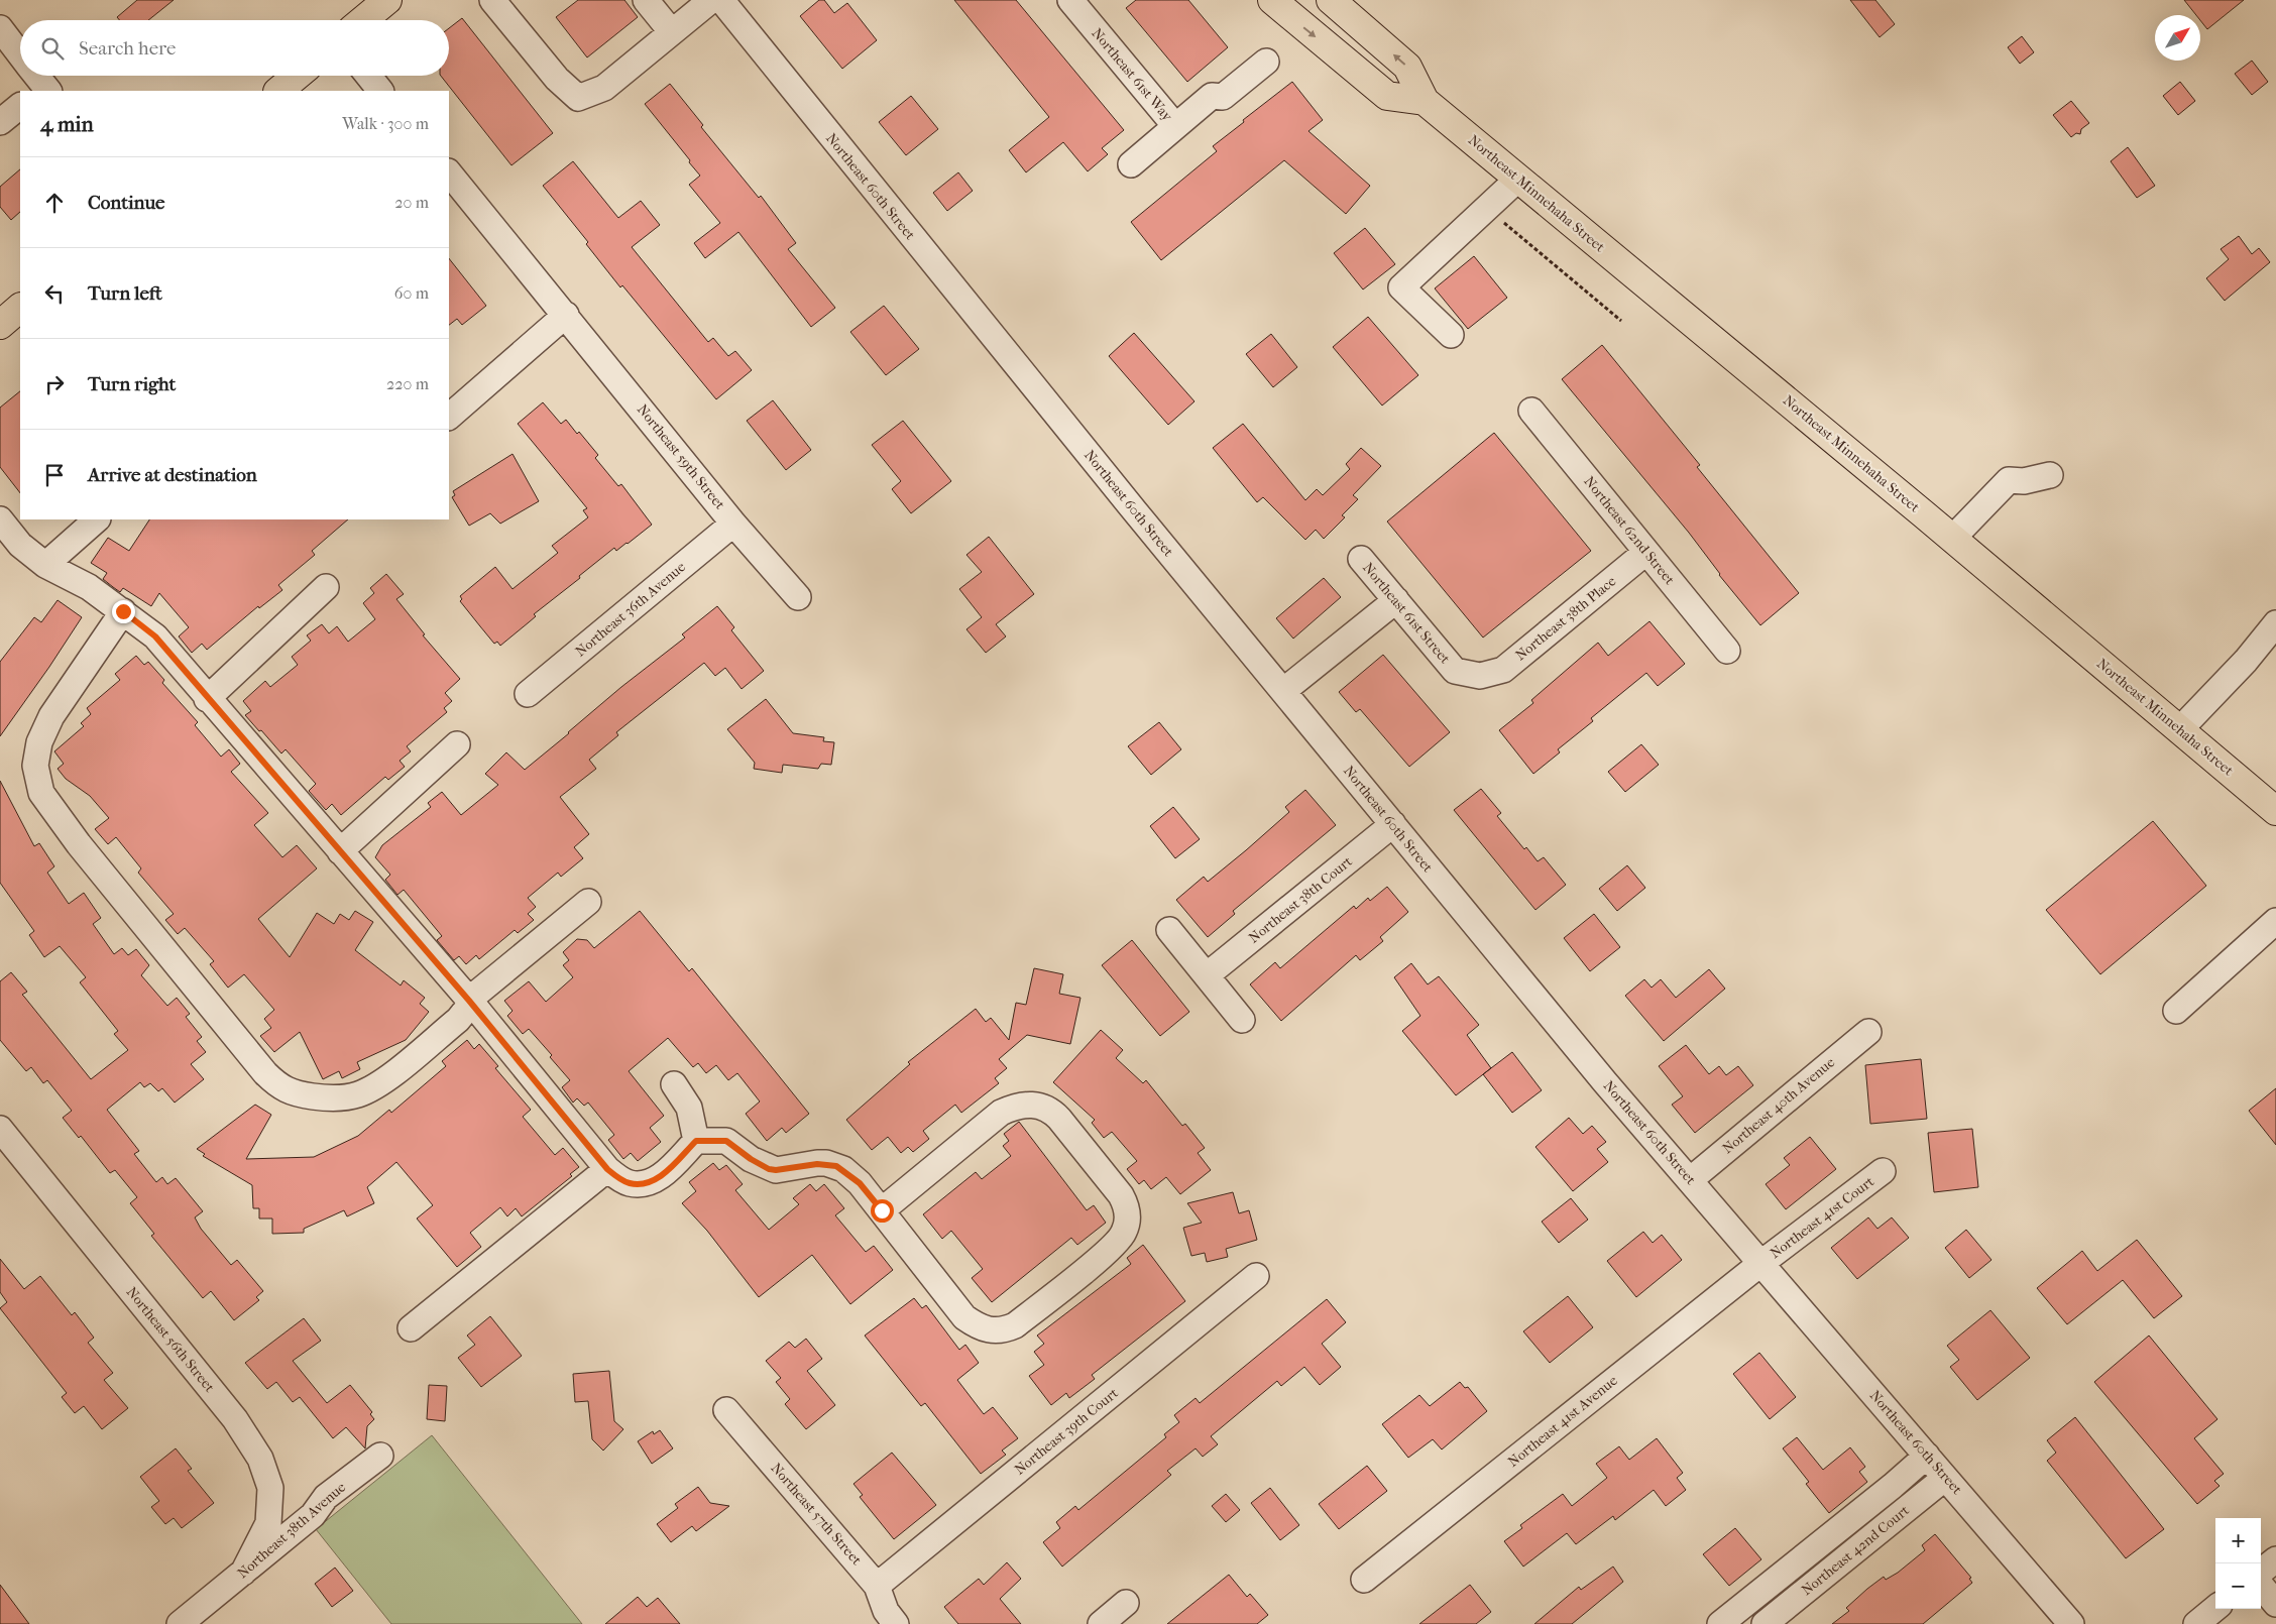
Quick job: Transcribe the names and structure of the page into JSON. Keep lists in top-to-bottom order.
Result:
{
  "streets": {
    "main road": ["Northeast Minnehaha Street"],
    "street": [
      "Northeast 61st Way",
      "Northeast 60th Street",
      "Northeast 59th Street",
      "Northeast 62nd Street",
      "Northeast 36th Avenue",
      "Northeast 61st Street",
      "Northeast 38th Place",
      "Northeast 38th Court",
      "Northeast 40th Avenue",
      "Northeast 41st Court",
      "Northeast 56th Street",
      "Northeast 41st Avenue",
      "Northeast 39th Court",
      "Northeast 57th Street",
      "Northeast 38th Avenue",
      "Northeast 42nd Court"
    ]
  },
  "crossings": [
    ["Northeast 60th Street", "Northeast 38th Court"],
    ["Northeast 60th Street", "Northeast 40th Avenue"],
    ["Northeast 60th Street", "Northeast 41st Court"],
    ["Northeast 60th Street", "Northeast 41st Avenue"],
    ["Northeast 60th Street", "Northeast 42nd Court"],
    ["Northeast 59th Street", "Northeast 36th Avenue"],
    ["Northeast 62nd Street", "Northeast 38th Place"],
    ["Northeast 61st Street", "Northeast 38th Place"],
    ["Northeast 41st Court", "Northeast 41st Avenue"],
    ["Northeast 56th Street", "Northeast 38th Avenue"],
    ["Northeast 39th Court", "Northeast 57th Street"]
  ],
  "north": "top right",
  "page": {
    "search": "Search here",
    "heading": ["4 min", "Walk · 300 m"],
    "list": [
      ["Continue", "20 m"],
      ["Turn left", "60 m"],
      ["Turn right", "220 m"],
      "Arrive at destination"
    ],
    "map_buttons": ["+", "−"]
  }
}
